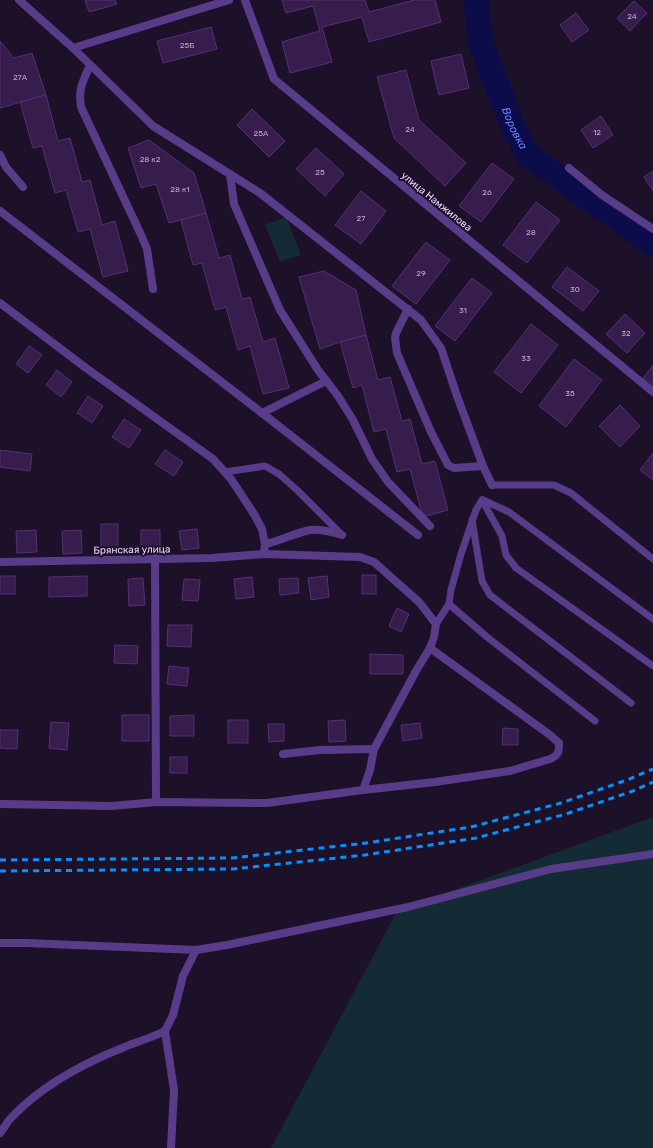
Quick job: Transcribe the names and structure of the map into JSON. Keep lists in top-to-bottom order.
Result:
{
  "streets": {
    "street": ["улица Намжилова", "Брянская улица"]
  },
  "water": ["Воровка"],
  "house_numbers": [
    "24",
    "25Б",
    "27А",
    "24",
    "12",
    "25А",
    "28 к2",
    "25",
    "28 к1",
    "26",
    "27",
    "28",
    "29",
    "30",
    "31",
    "32",
    "33",
    "35"
  ]
}
